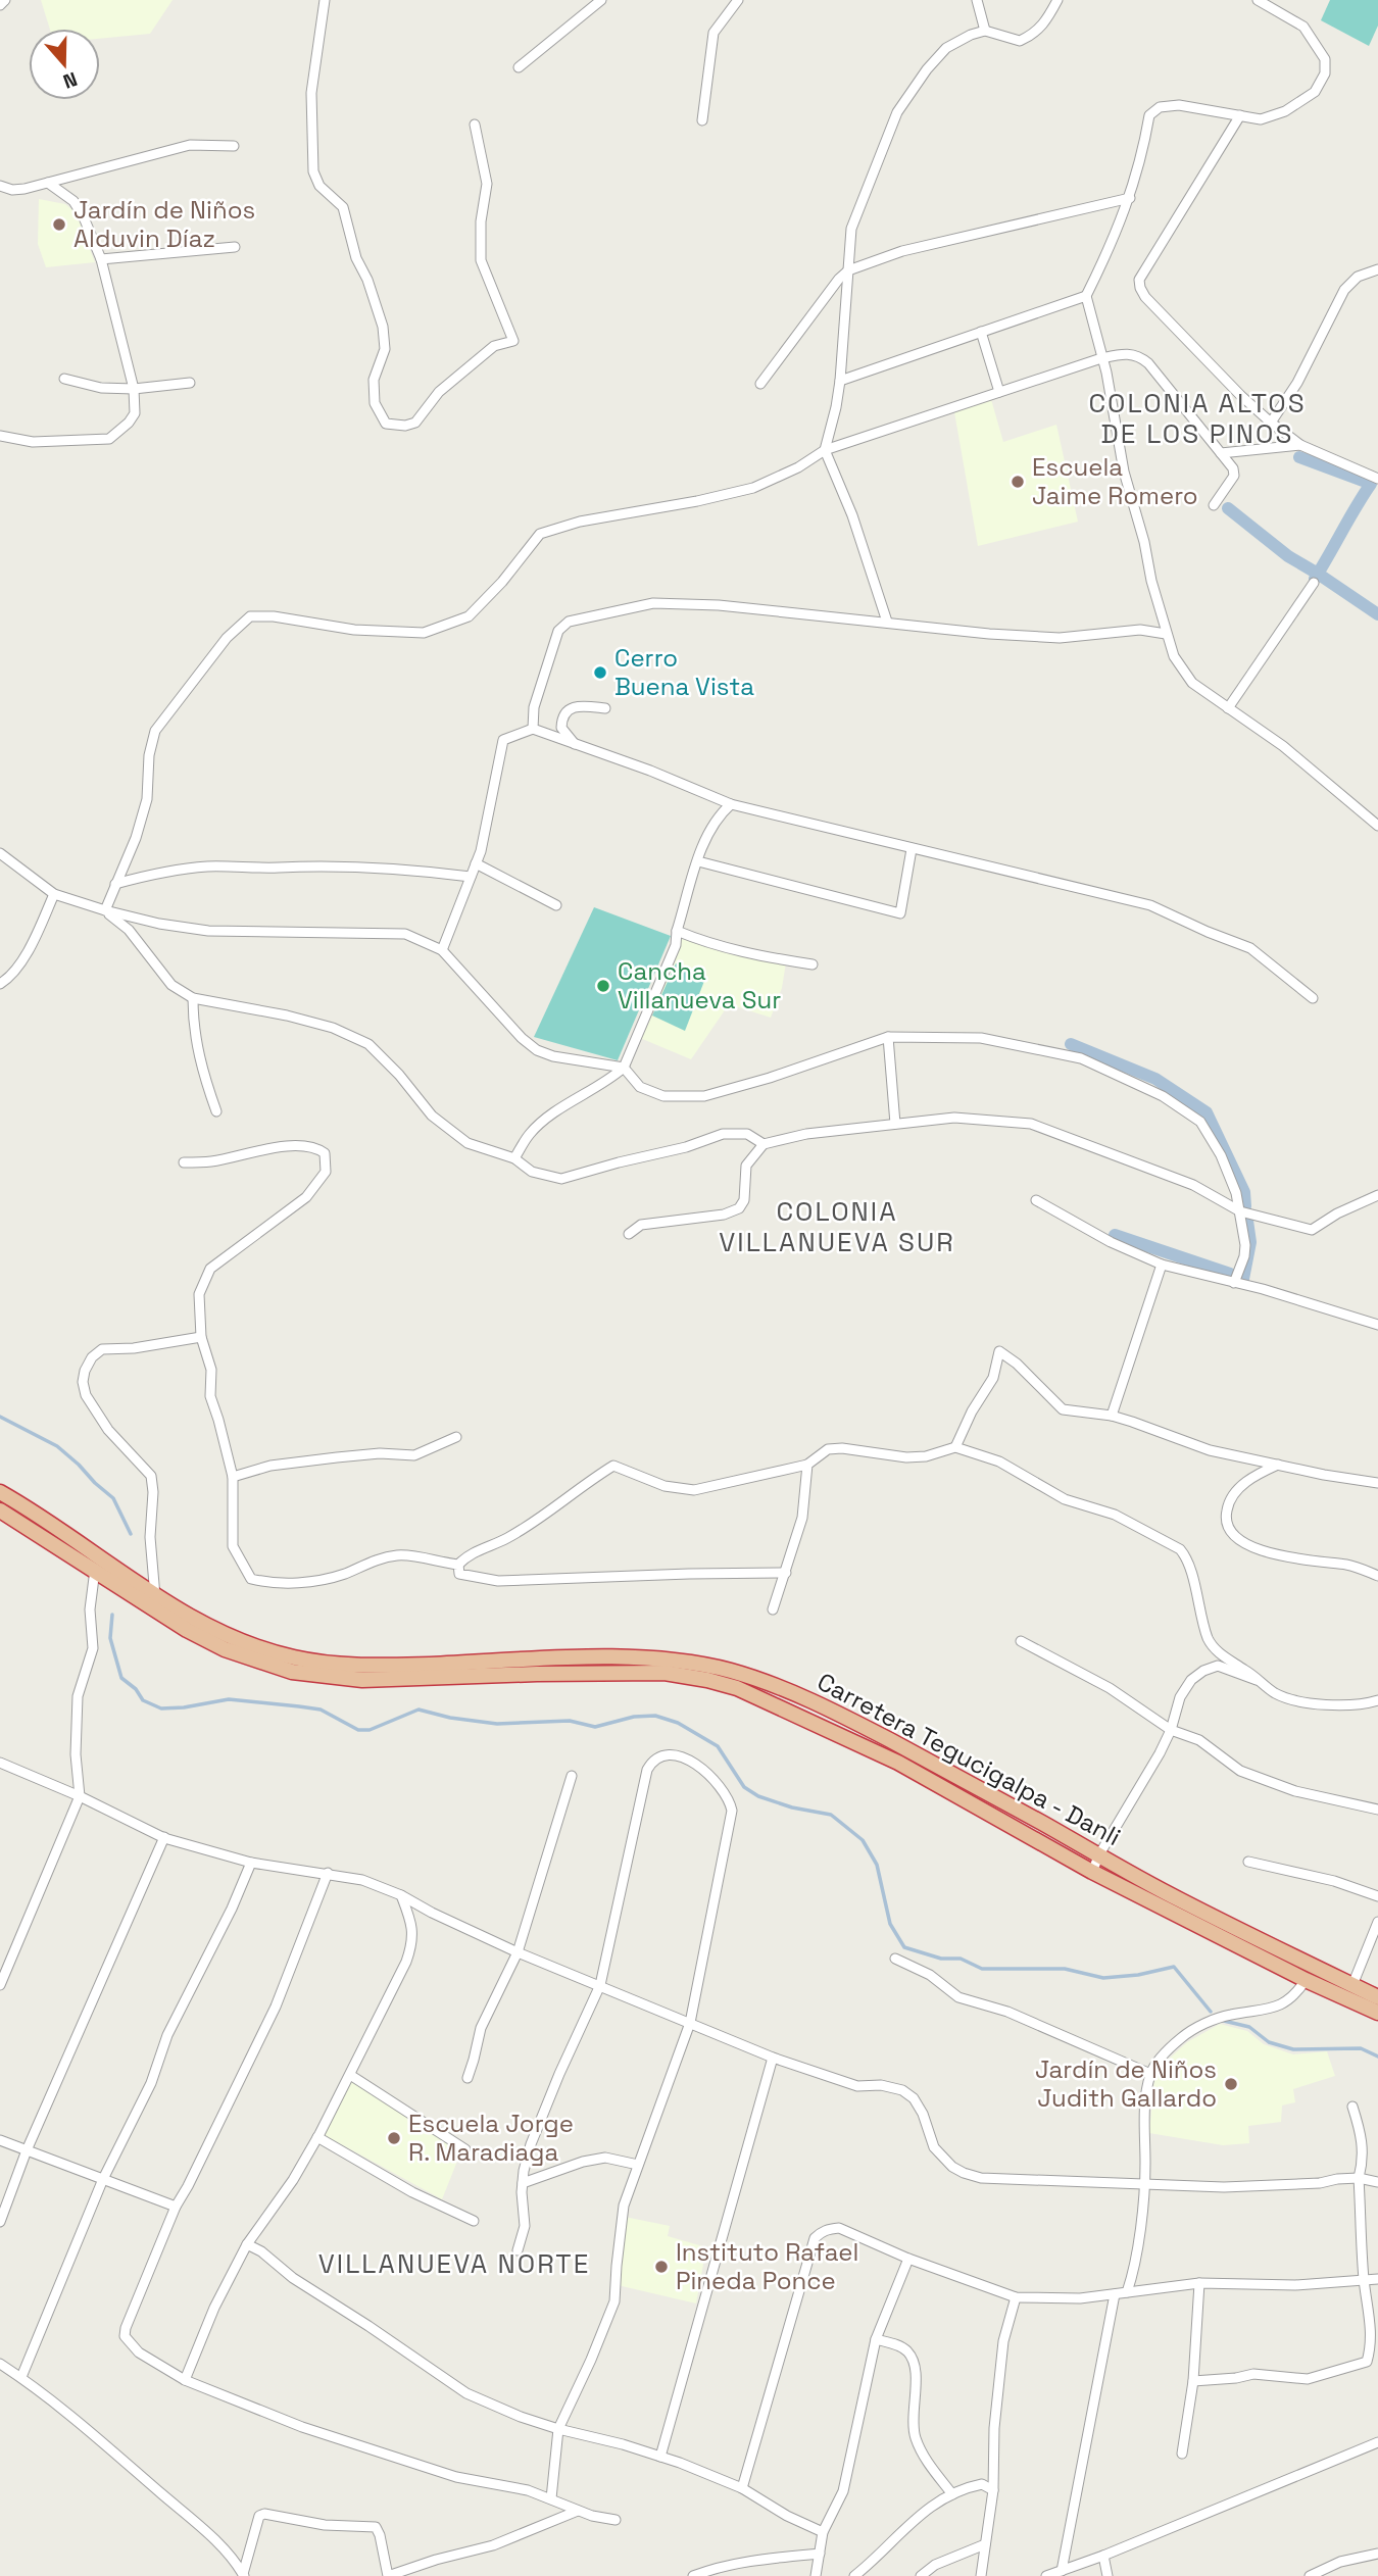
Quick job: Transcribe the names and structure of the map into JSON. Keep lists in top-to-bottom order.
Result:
{
  "streets": {
    "highway": ["Carretera Tegucigalpa - Danli"]
  },
  "districts": ["COLONIA ALTOS DE LOS PINOS", "COLONIA VILLANUEVA SUR", "VILLANUEVA NORTE"],
  "places": [
    "Jardín de Niños Alduvin Díaz",
    "Escuela Jaime Romero",
    "Cerro Buena Vista",
    "Cancha Villanueva Sur",
    "Jardín de Niños Judith Gallardo",
    "Escuela Jorge R. Maradiaga",
    "Instituto Rafael Pineda Ponce"
  ],
  "north": "bottom"
}
